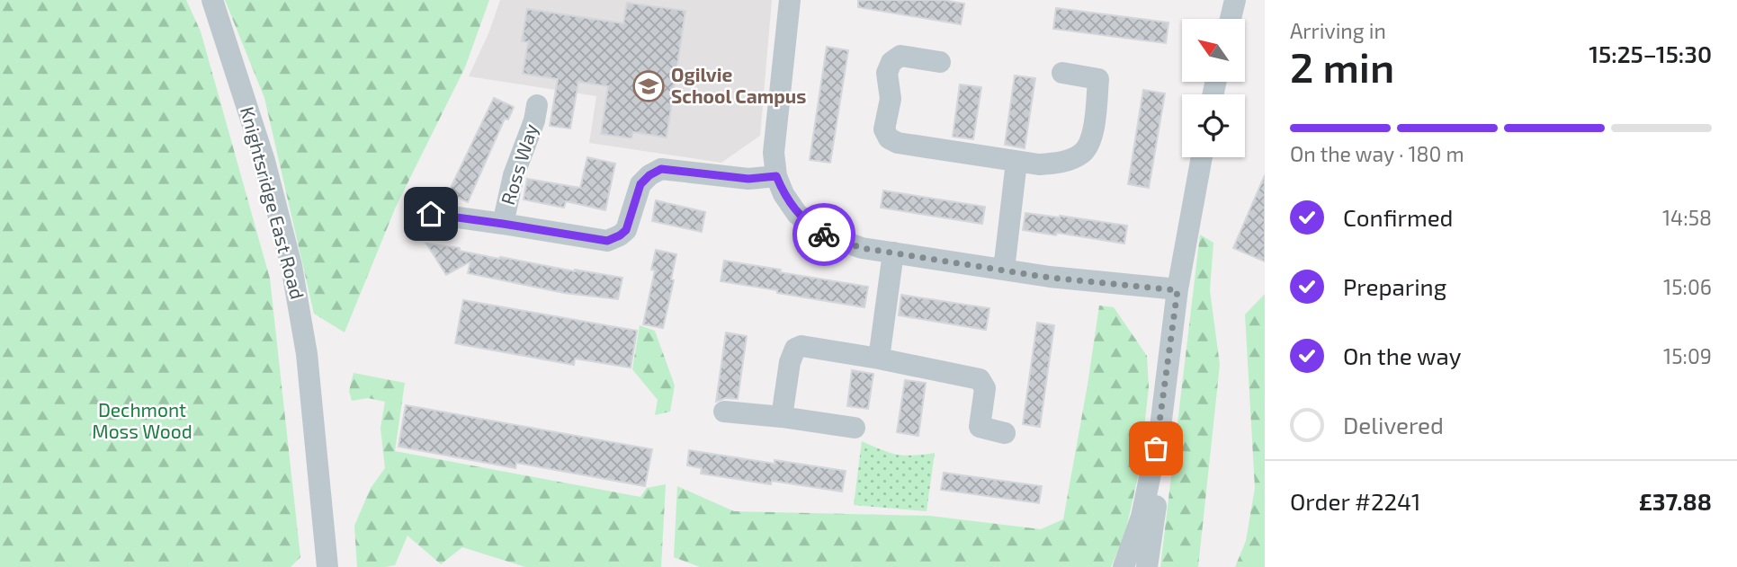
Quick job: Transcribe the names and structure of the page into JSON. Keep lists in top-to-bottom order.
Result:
{
  "streets": {
    "street": ["Ross Way", "Knightsridge East Road"]
  },
  "parks": ["Dechmont Moss Wood"],
  "places": {
    "school or university": ["Ogilvie School Campus"]
  },
  "north": "top left",
  "page": {
    "heading": ["2 min", "Arriving in", "15:25–15:30"],
    "panel": ["Order #2241", "£37.88"],
    "bar": "On the way · 180 m",
    "list": [
      ["Confirmed", "14:58"],
      ["Preparing", "15:06"],
      ["On the way", "15:09"],
      "Delivered"
    ]
  }
}
